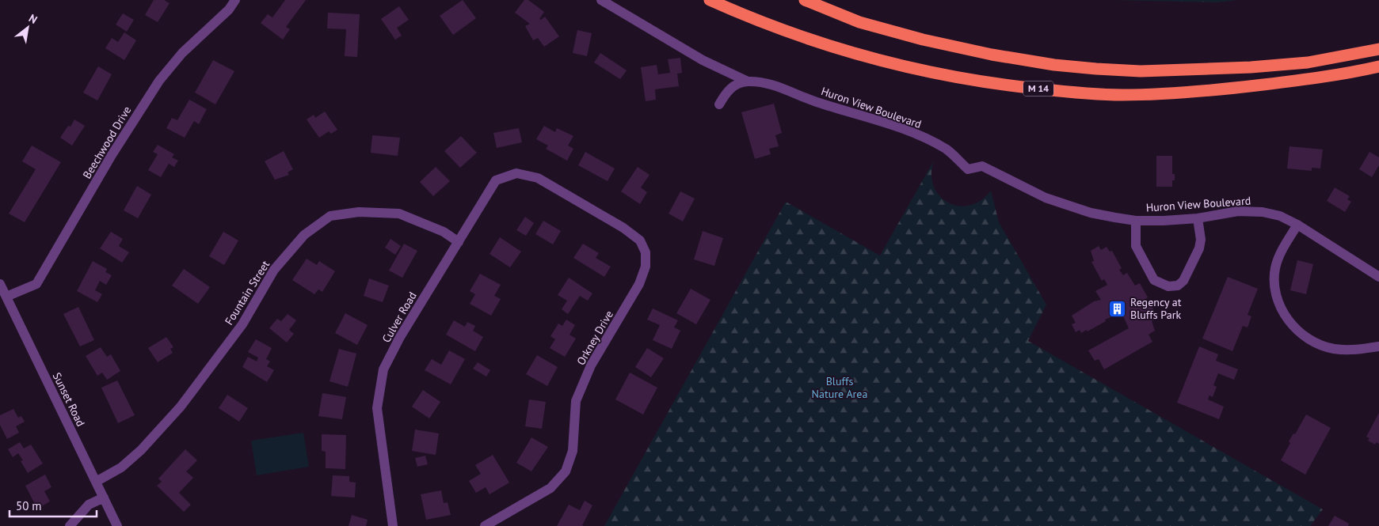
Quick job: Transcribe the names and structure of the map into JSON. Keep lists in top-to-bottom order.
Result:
{
  "streets": {
    "highway": ["M 14"],
    "street": [
      "Huron View Boulevard",
      "Beechwood Drive",
      "Fountain Street",
      "Culver Road",
      "Orkney Drive",
      "Sunset Road"
    ]
  },
  "crossings": [
    ["Beechwood Drive", "Sunset Road"],
    ["Fountain Street", "Culver Road"],
    ["Fountain Street", "Sunset Road"],
    ["Culver Road", "Orkney Drive"]
  ],
  "parks": ["Bluffs Nature Area"],
  "places": {
    "building": ["Regency at Bluffs Park"]
  },
  "scale_bar": "50 m",
  "north": "top right"
}
